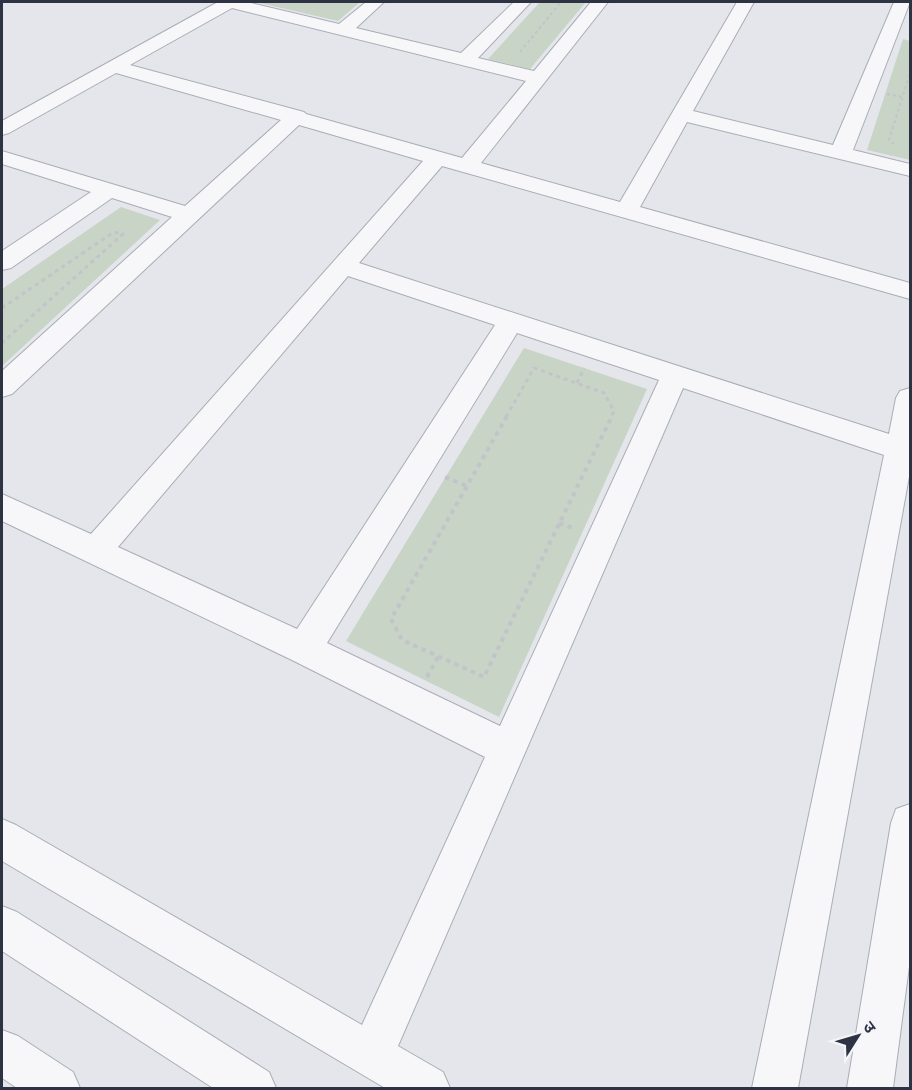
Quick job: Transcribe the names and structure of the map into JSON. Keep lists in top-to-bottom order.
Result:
{
  "north": "top right"
}
